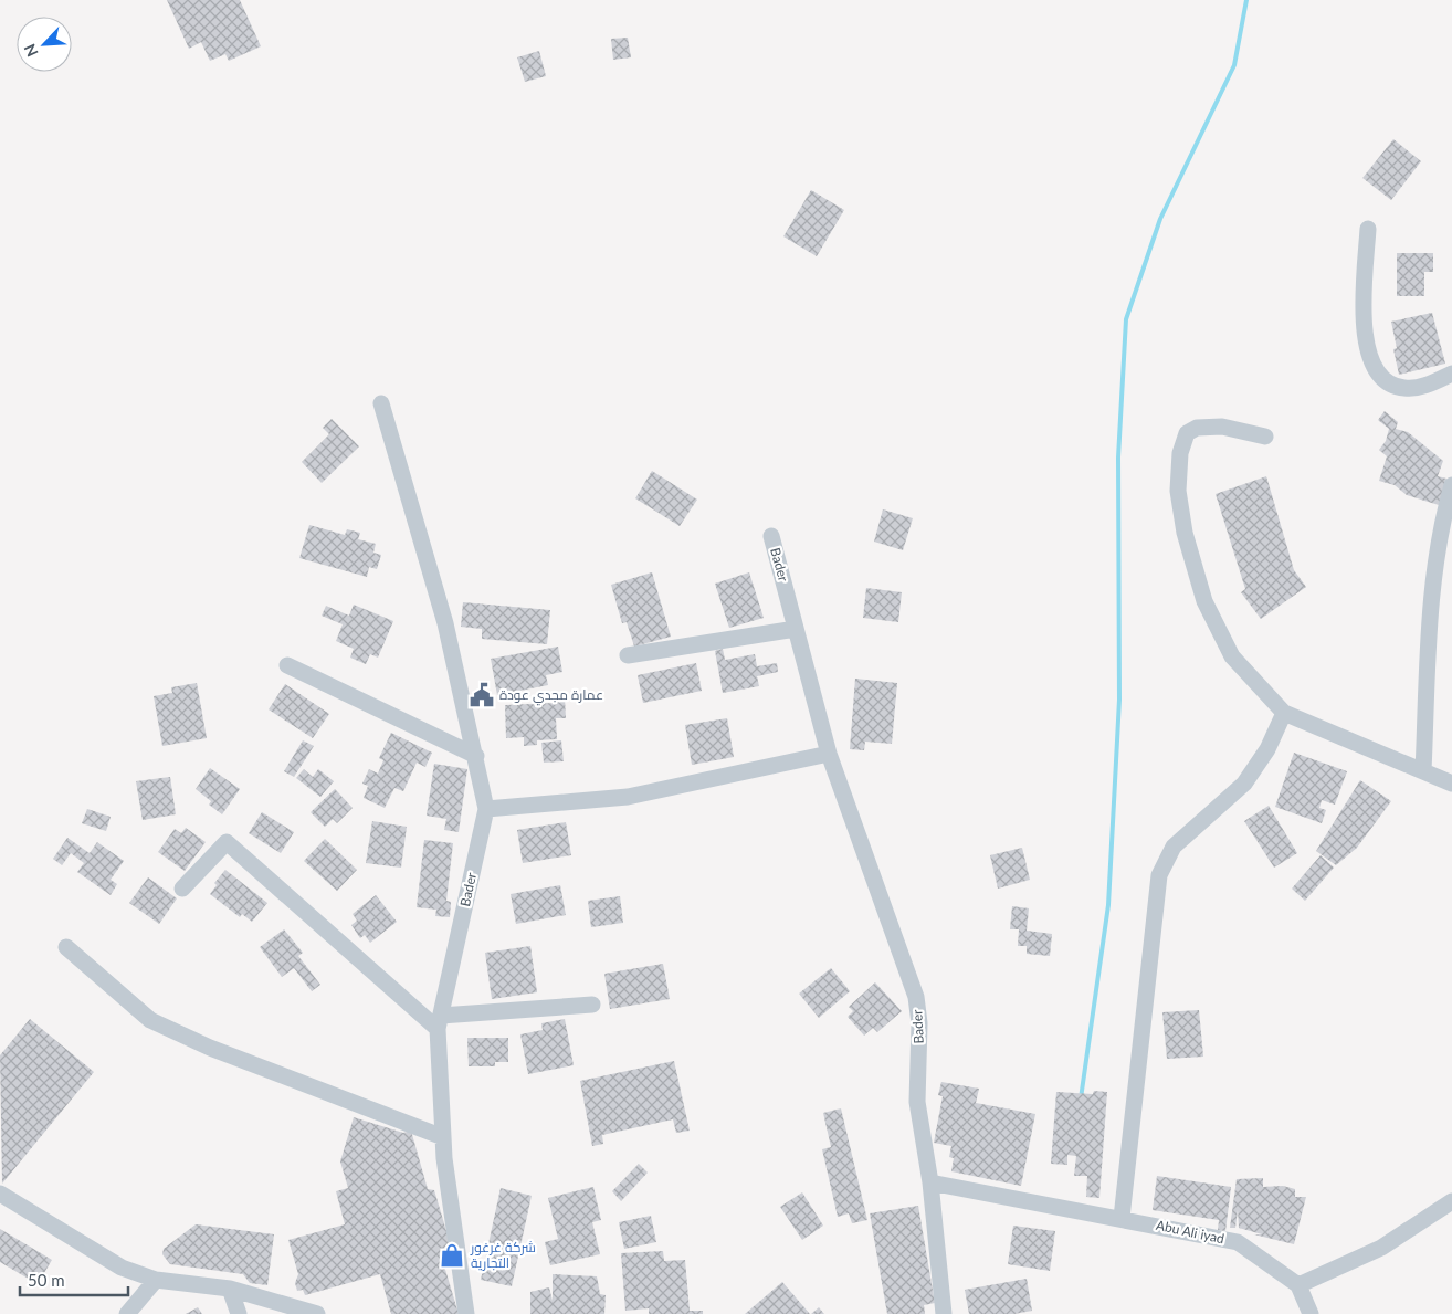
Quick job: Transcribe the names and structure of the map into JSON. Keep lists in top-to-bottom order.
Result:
{
  "streets": {
    "street": ["Bader", "Abu Ali iyad"]
  },
  "crossings": [
    ["Bader", "Abu Ali iyad"]
  ],
  "places": {
    "public building": ["عمارة مجدي عودة"],
    "shop": ["شركة غرغور التجارية"]
  },
  "scale_bar": "50 m",
  "north": "bottom left"
}
